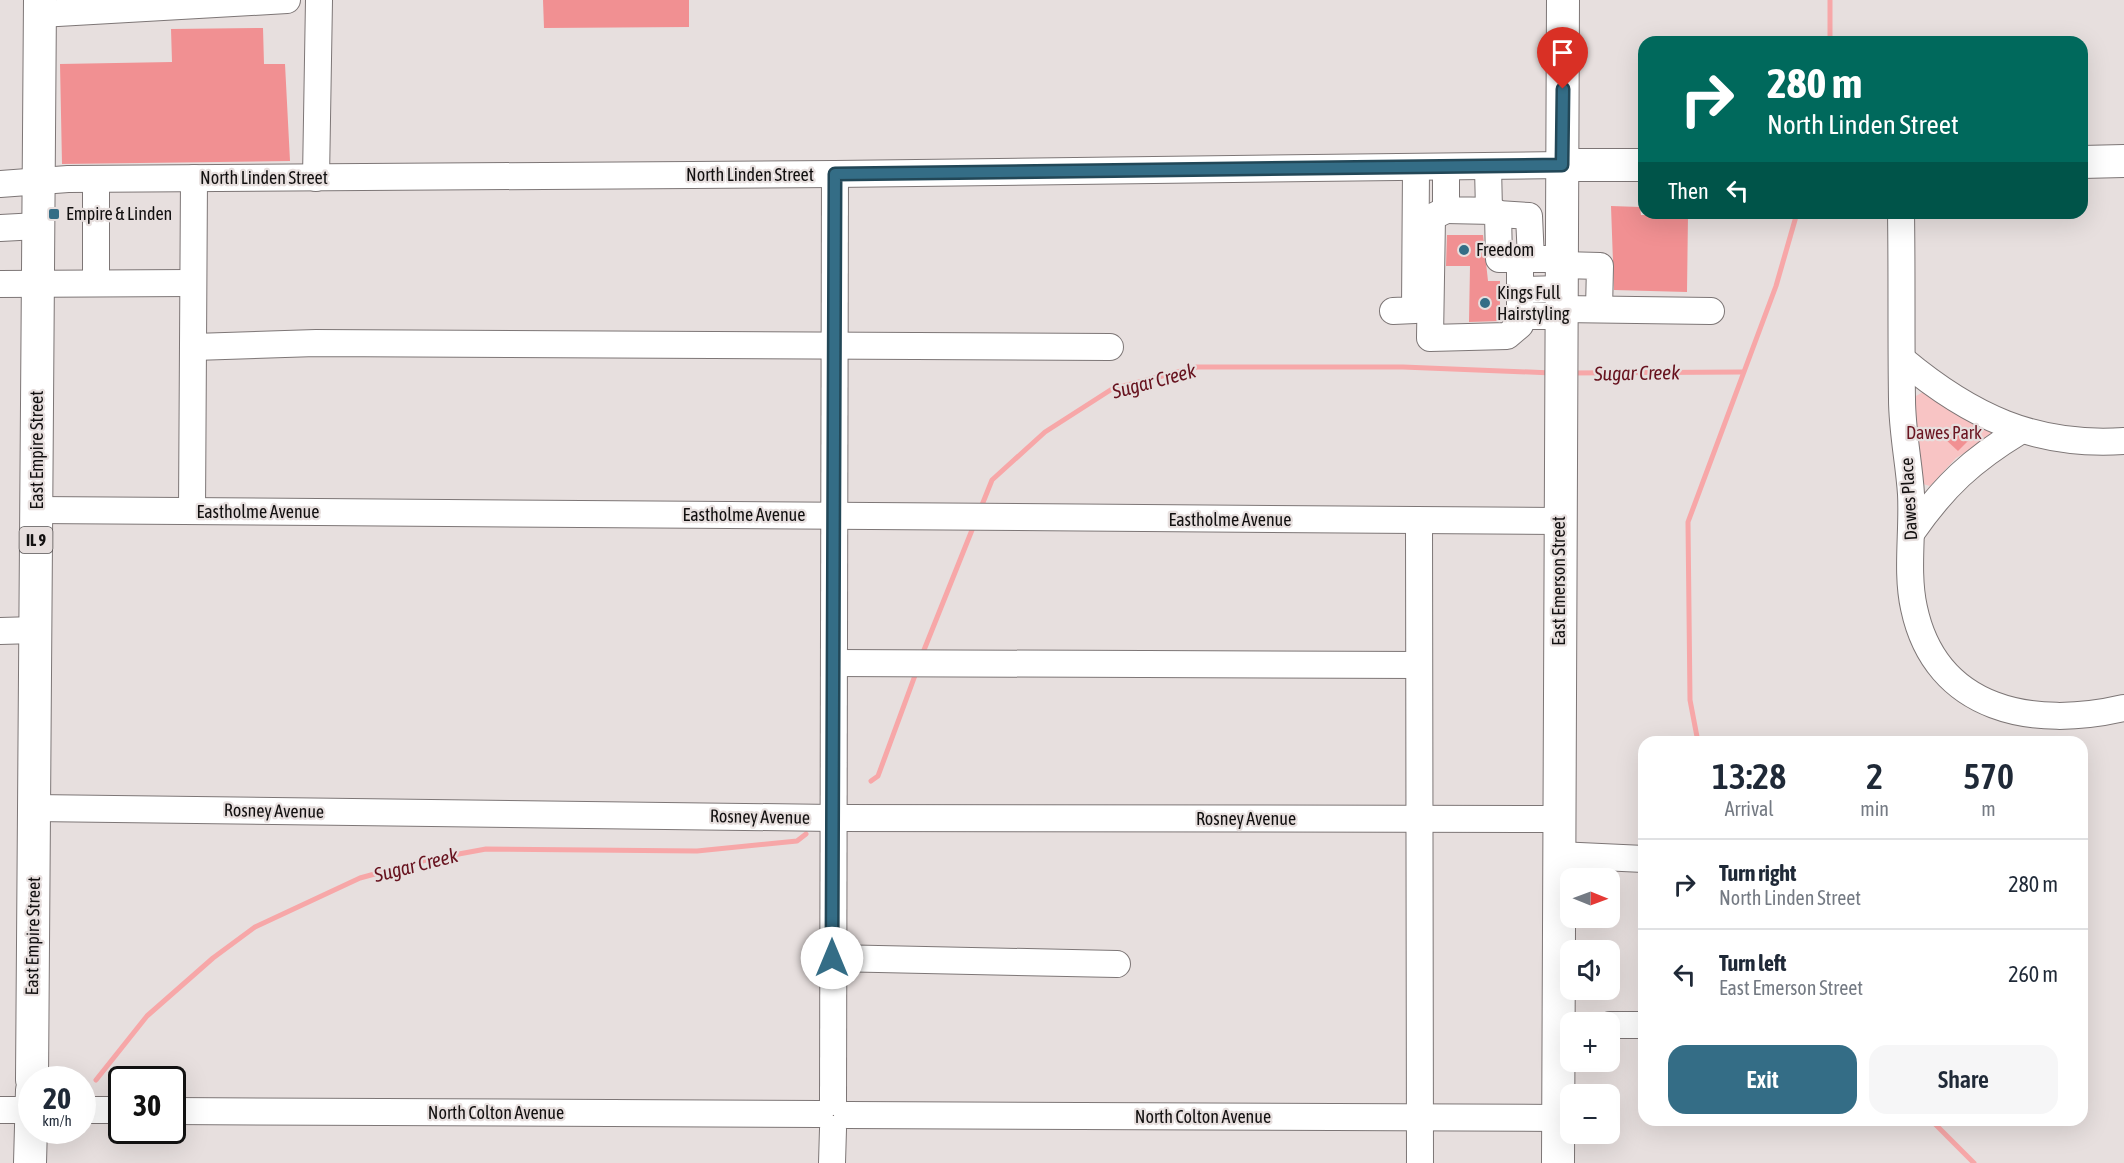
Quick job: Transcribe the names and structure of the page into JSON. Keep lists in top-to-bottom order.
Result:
{
  "streets": {
    "main road": [
      "North Linden Street",
      "East Empire Street",
      "IL 9",
      "East Emerson Street"
    ],
    "street": [
      "Dawes Place",
      "Eastholme Avenue",
      "Rosney Avenue",
      "North Colton Avenue"
    ]
  },
  "crossings": [
    ["North Linden Street", "East Empire Street"],
    ["North Linden Street", "East Emerson Street"],
    ["East Empire Street", "Eastholme Avenue"],
    ["East Empire Street", "Rosney Avenue"],
    ["Eastholme Avenue", "East Emerson Street"],
    ["East Emerson Street", "Rosney Avenue"],
    ["East Emerson Street", "North Colton Avenue"]
  ],
  "water": ["Sugar Creek"],
  "parks": ["Dawes Park"],
  "places": {
    "transit": ["Empire & Linden"],
    "other": ["Freedom", "Kings Full Hairstyling"]
  },
  "north": "right",
  "page": {
    "turn": ["280 m", "North Linden Street"],
    "then": "Then",
    "eta": [
      "13:28",
      "Arrival",
      "2",
      "min",
      "570",
      "m"
    ],
    "list": [
      {
        "name": "Turn right",
        "note": "North Linden Street",
        "value": "280 m"
      },
      {
        "name": "Turn left",
        "note": "East Emerson Street",
        "value": "260 m"
      }
    ],
    "map_buttons": ["+", "−"],
    "buttons": ["Exit", "Share"],
    "speed": "20 km/h",
    "limit": "30"
  }
}
